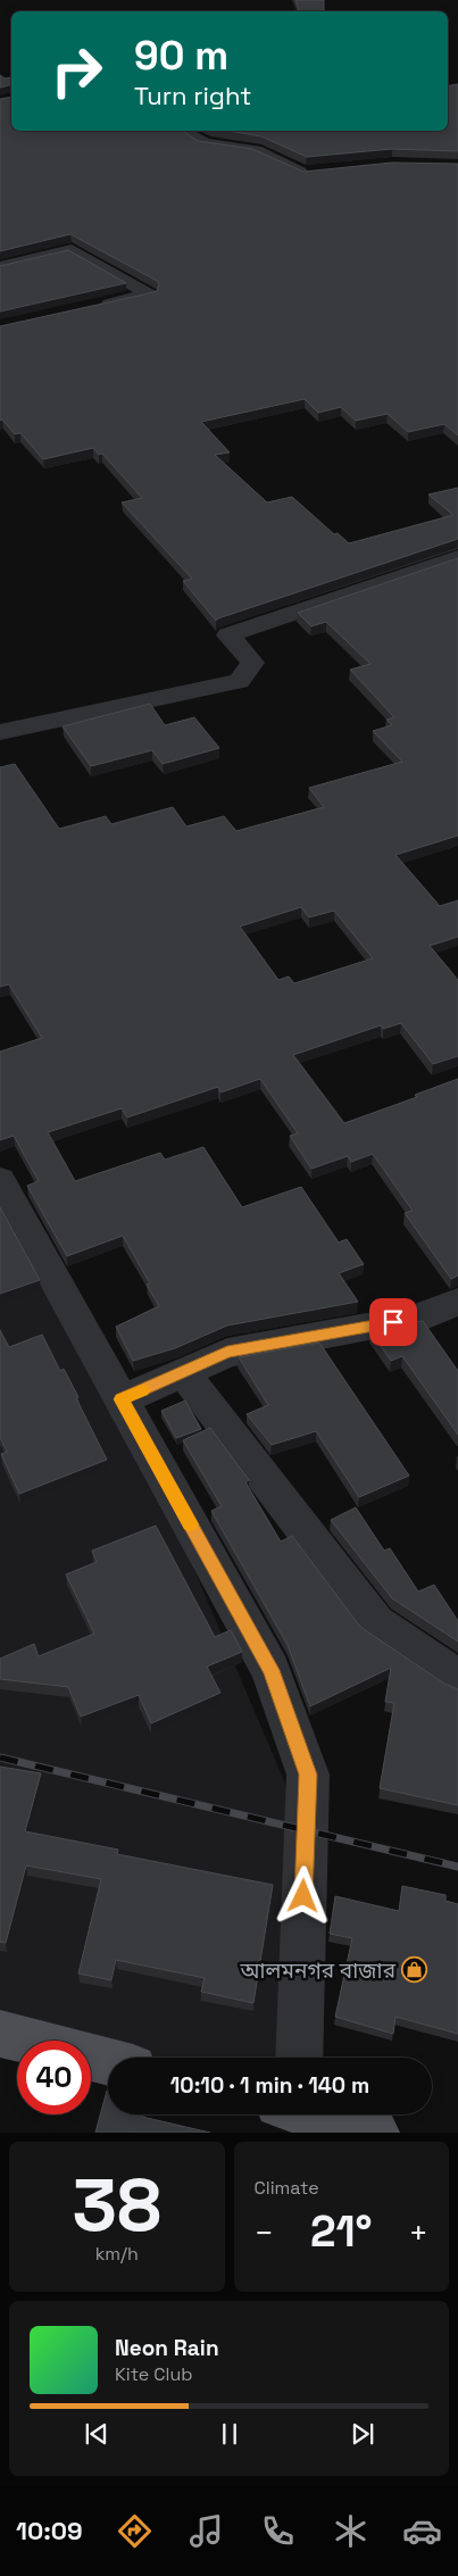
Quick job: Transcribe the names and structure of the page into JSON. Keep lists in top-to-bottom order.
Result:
{
  "places": {
    "shop": ["আলমনগর বাজার"]
  },
  "page": {
    "turn": ["90 m", "Turn right"],
    "limit": "40",
    "trip": "10:10 · 1 min · 140 m",
    "tile": [
      ["38", "km/h"],
      "Climate"
    ],
    "heat": ["−", "21°", "+"],
    "song": ["Neon Rain", "Kite Club"],
    "tabs": "10:09"
  }
}
